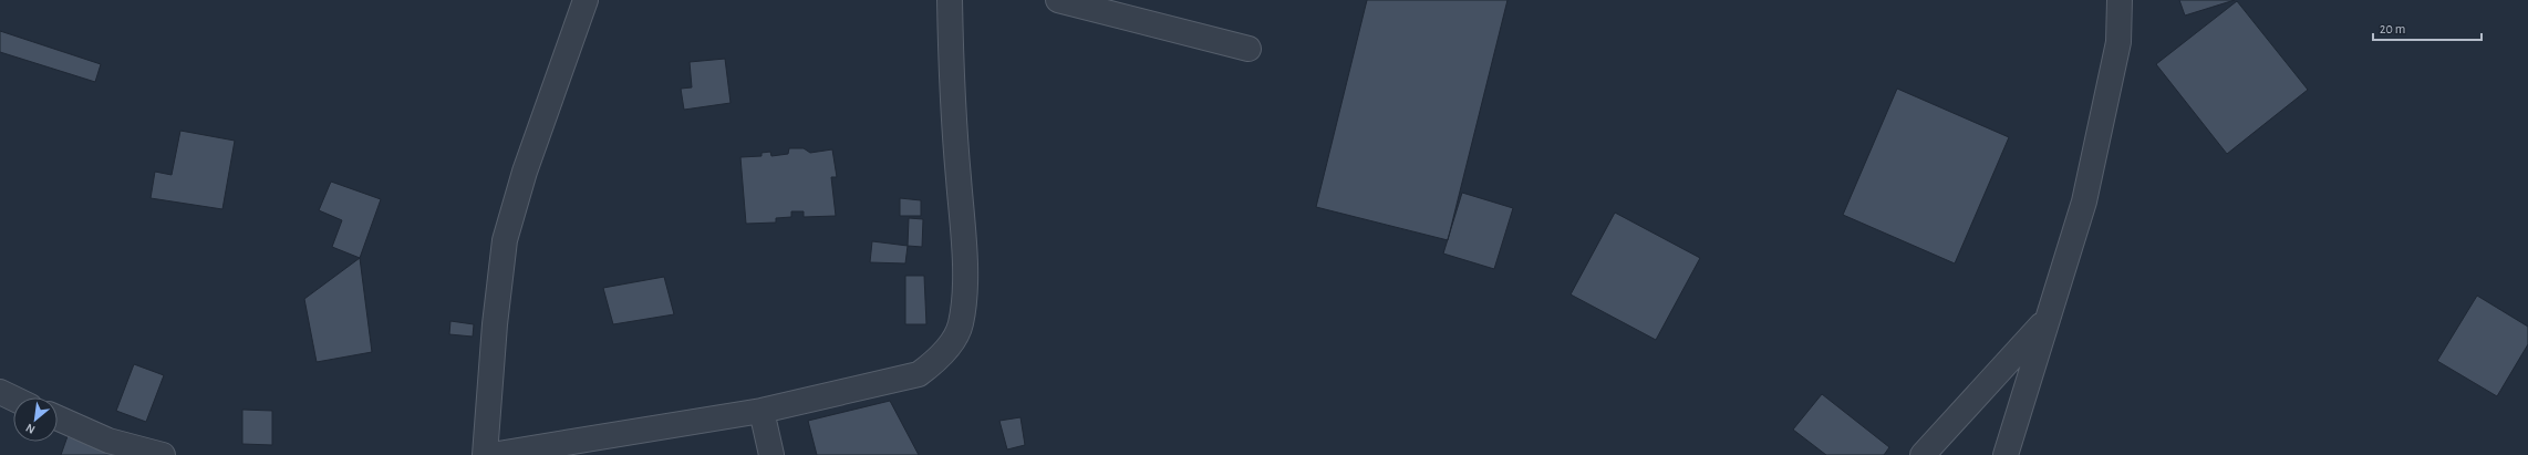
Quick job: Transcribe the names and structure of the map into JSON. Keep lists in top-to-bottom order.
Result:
{
  "scale_bar": "20 m",
  "north": "bottom left"
}
